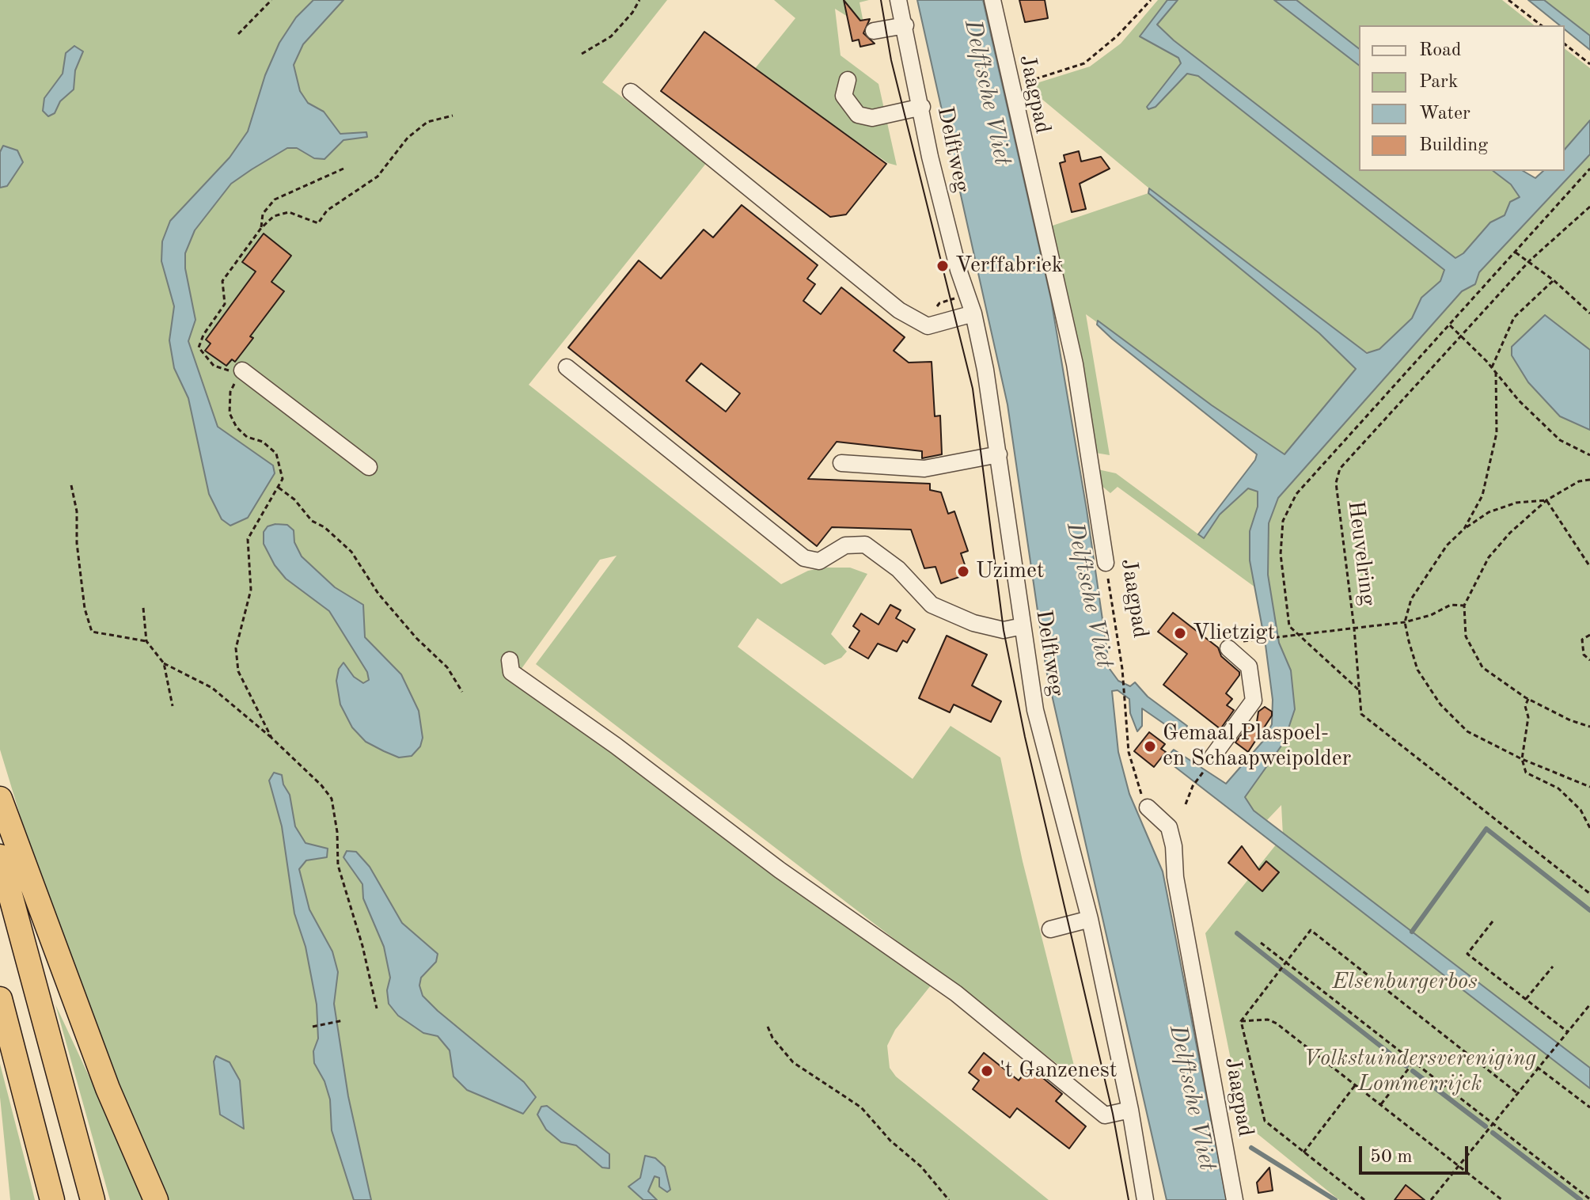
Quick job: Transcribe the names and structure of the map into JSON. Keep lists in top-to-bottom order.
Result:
{
  "streets": {
    "street": ["Jaagpad", "Delftweg"],
    "path": ["Heuvelring"]
  },
  "water": ["Delftsche Vliet"],
  "parks": ["Elsenburgerbos", "Volkstuindersvereniging Lommerrijck"],
  "places": [
    "Verffabriek",
    "Uzimet",
    "Vlietzigt",
    "Gemaal Plaspoel- en Schaapweipolder",
    "'t Ganzenest"
  ],
  "legend": [
    "Road",
    "Park",
    "Water",
    "Building"
  ],
  "scale_bar": "50 m"
}
